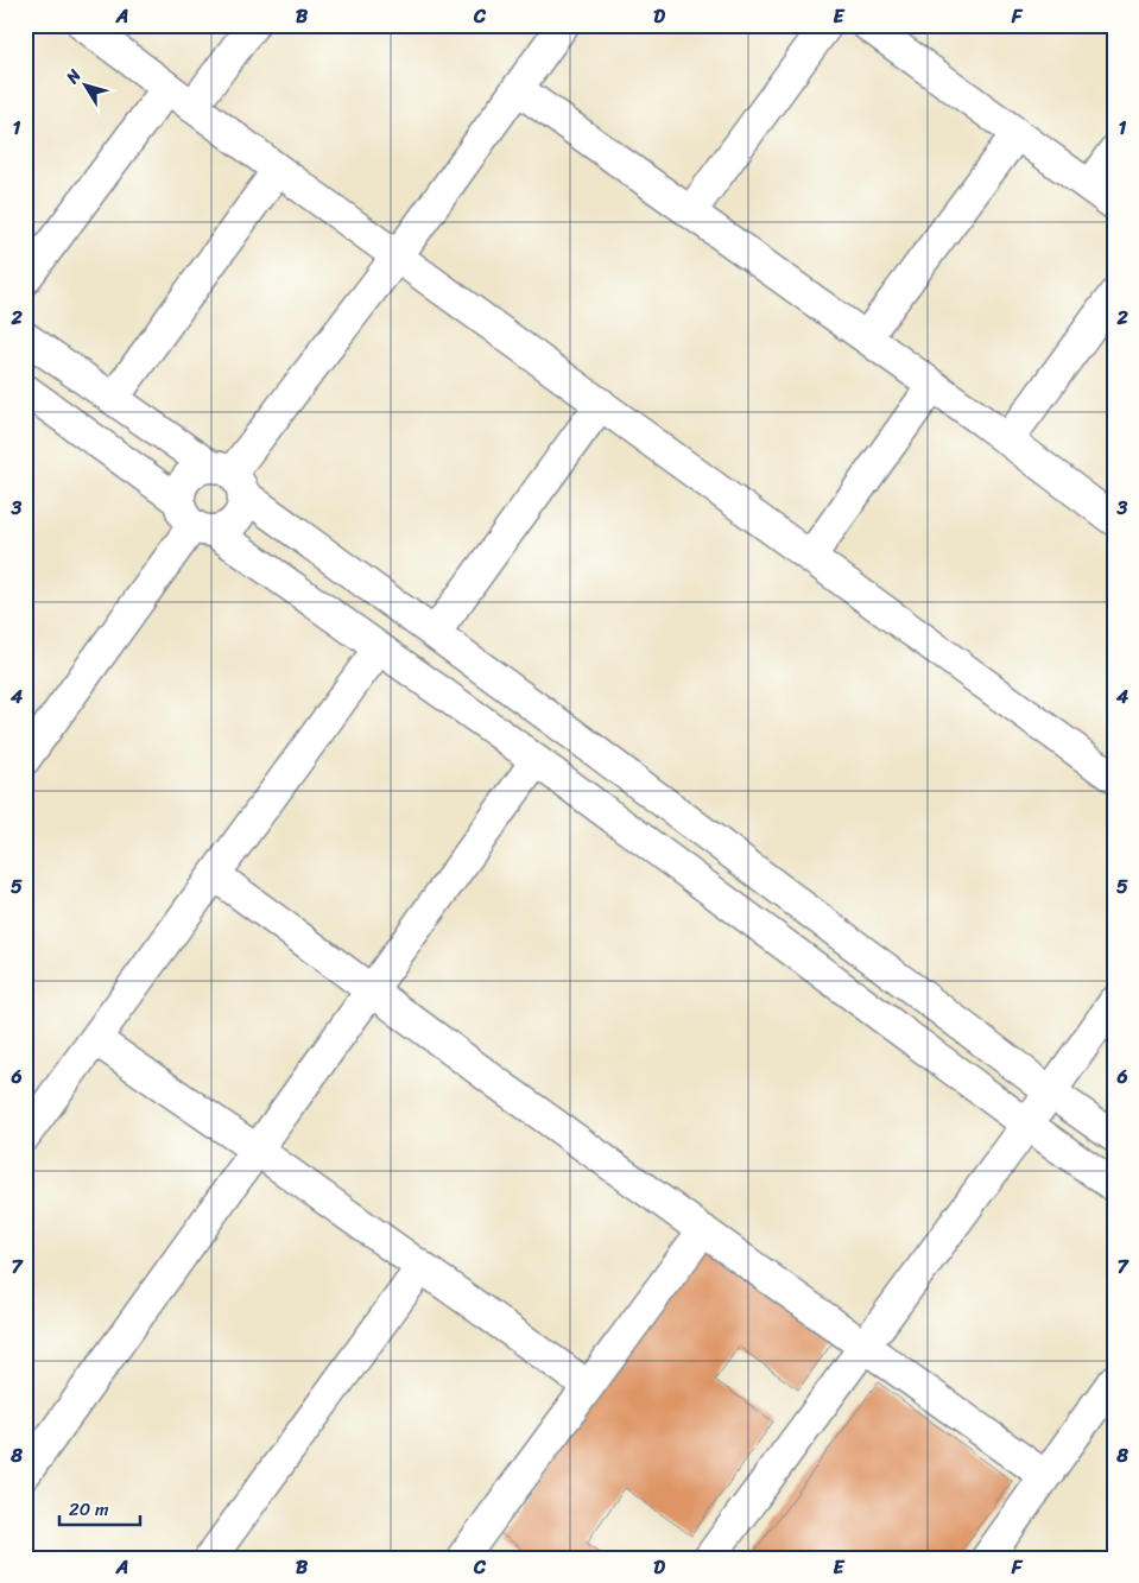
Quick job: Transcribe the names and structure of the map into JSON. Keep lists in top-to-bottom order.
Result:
{
  "scale_bar": "20 m",
  "north": "top left",
  "grid": {
    "columns": [
      "A",
      "B",
      "C",
      "D",
      "E",
      "F"
    ],
    "rows": [
      "1",
      "2",
      "3",
      "4",
      "5",
      "6",
      "7",
      "8"
    ]
  }
}
